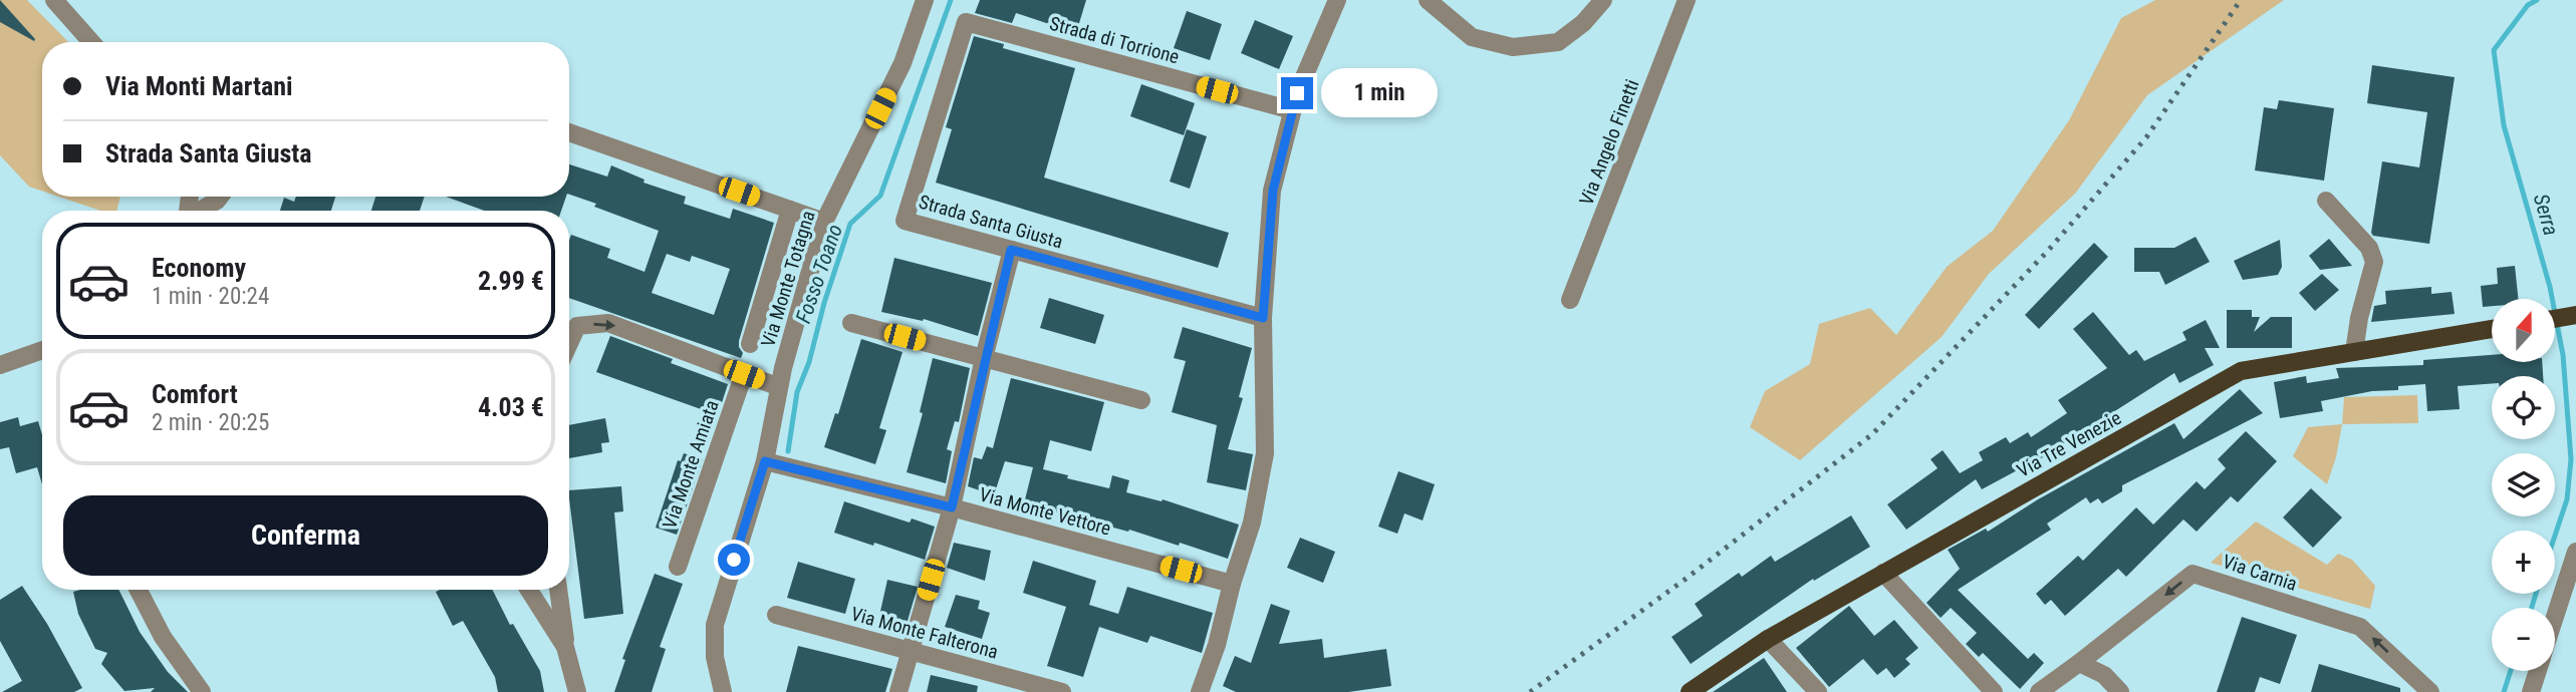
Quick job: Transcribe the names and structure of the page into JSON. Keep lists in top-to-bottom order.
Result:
{
  "streets": {
    "main road": ["Via Tre Venezie"],
    "street": [
      "Strada di Torrione",
      "Via Angelo Finetti",
      "Strada Santa Giusta",
      "Via Monte Totagna",
      "Via Monte Amiata",
      "Via Monte Vettore",
      "Via Carnia",
      "Via Monte Falterona"
    ]
  },
  "crossings": [
    ["Strada di Torrione", "Strada Santa Giusta"],
    ["Via Monte Totagna", "Via Monte Vettore"]
  ],
  "one_way": ["Via Carnia"],
  "water": ["Serra", "Fosso Toano"],
  "north": "top",
  "page": {
    "banner": ["Via Monti Martani", "Strada Santa Giusta"],
    "bubble": "1 min",
    "list": [
      {
        "name": "Economy",
        "note": "1 min · 20:24",
        "value": "2.99 €"
      },
      {
        "name": "Comfort",
        "note": "2 min · 20:25",
        "value": "4.03 €"
      }
    ],
    "map_buttons": ["+", "−"],
    "buttons": "Conferma"
  }
}
